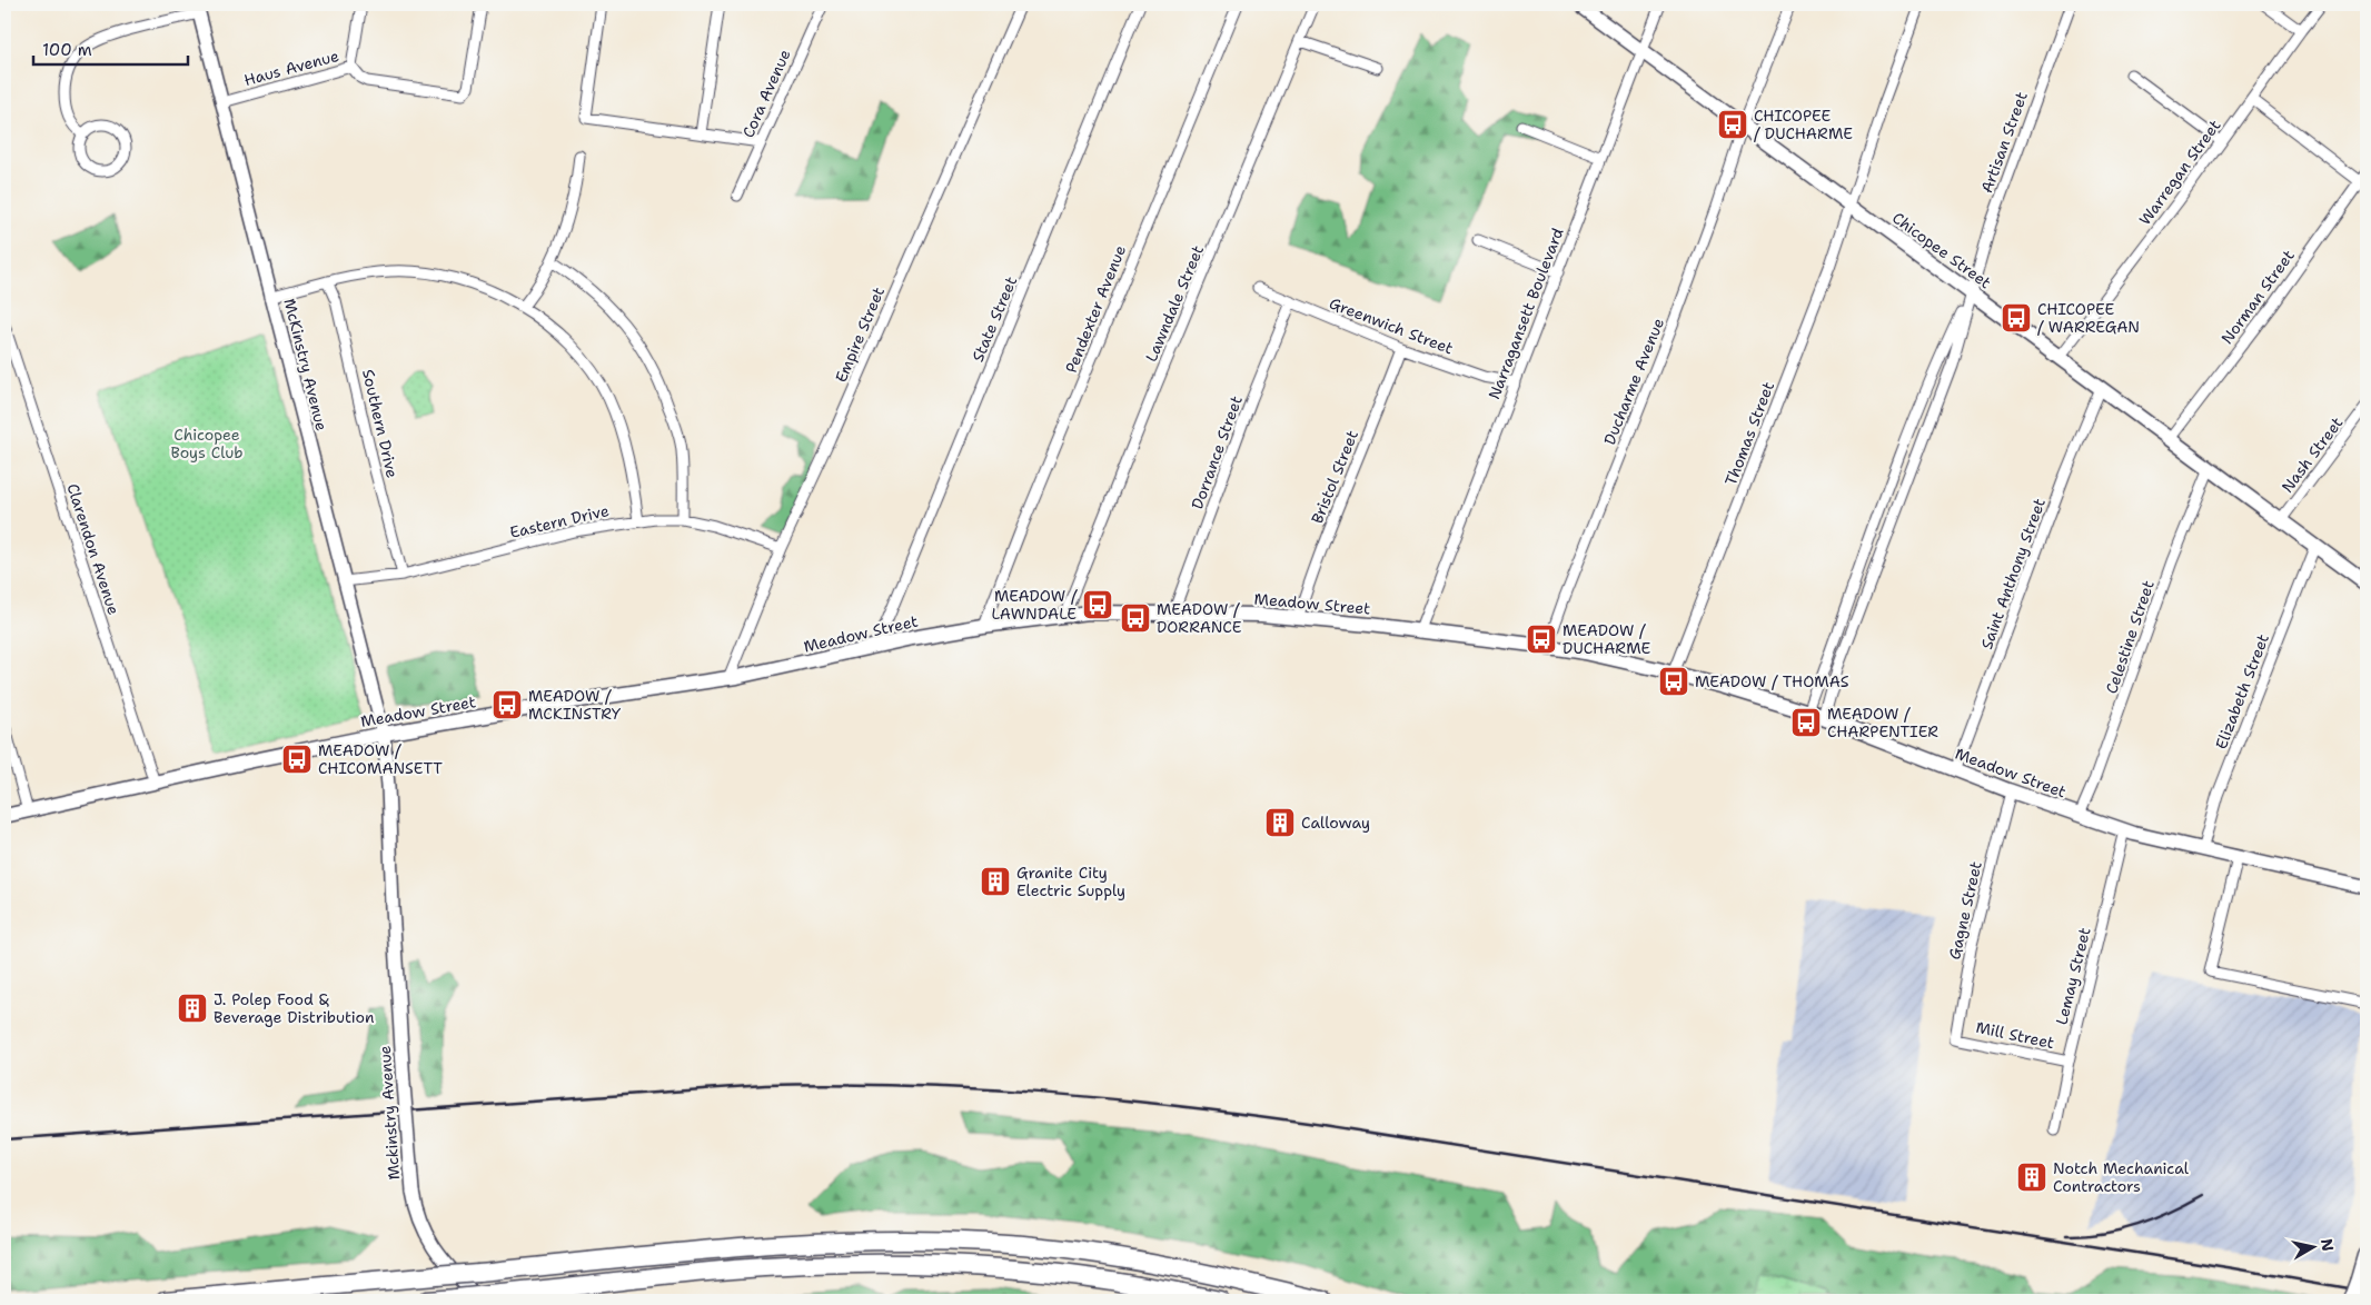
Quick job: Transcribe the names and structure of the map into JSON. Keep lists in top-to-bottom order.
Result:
{
  "streets": {
    "main road": ["Chicopee Street", "Meadow Street"],
    "street": [
      "Haus Avenue",
      "Cora Avenue",
      "Artisan Street",
      "Warregan Street",
      "Norman Street",
      "Lawndale Street",
      "Pendexter Avenue",
      "Narragansett Boulevard",
      "State Street",
      "Greenwich Street",
      "Empire Street",
      "McKinstry Avenue",
      "Ducharme Avenue",
      "Southern Drive",
      "Thomas Street",
      "Dorrance Street",
      "Nash Street",
      "Bristol Street",
      "Eastern Drive",
      "Clarendon Avenue",
      "Saint Anthony Street",
      "Celestine Street",
      "Elizabeth Street",
      "Gagne Street",
      "Lemay Street",
      "Mill Street",
      "Mckinstry Avenue"
    ]
  },
  "crossings": [
    ["Haus Avenue", "McKinstry Avenue"],
    ["Artisan Street", "Chicopee Street"],
    ["Warregan Street", "Chicopee Street"],
    ["Chicopee Street", "Norman Street"],
    ["Chicopee Street", "Narragansett Boulevard"],
    ["Chicopee Street", "Ducharme Avenue"],
    ["Chicopee Street", "Thomas Street"],
    ["Chicopee Street", "Nash Street"],
    ["Chicopee Street", "Saint Anthony Street"],
    ["Chicopee Street", "Celestine Street"],
    ["Chicopee Street", "Elizabeth Street"],
    ["Lawndale Street", "Meadow Street"],
    ["Pendexter Avenue", "Meadow Street"],
    ["Narragansett Boulevard", "Greenwich Street"],
    ["Narragansett Boulevard", "Meadow Street"],
    ["State Street", "Meadow Street"],
    ["Greenwich Street", "Dorrance Street"],
    ["Greenwich Street", "Bristol Street"],
    ["Empire Street", "Eastern Drive"],
    ["Empire Street", "Meadow Street"],
    ["McKinstry Avenue", "Eastern Drive"],
    ["McKinstry Avenue", "Meadow Street"],
    ["McKinstry Avenue", "Mckinstry Avenue"],
    ["Ducharme Avenue", "Meadow Street"],
    ["Southern Drive", "Eastern Drive"],
    ["Thomas Street", "Meadow Street"],
    ["Dorrance Street", "Meadow Street"],
    ["Bristol Street", "Meadow Street"],
    ["Clarendon Avenue", "Meadow Street"],
    ["Saint Anthony Street", "Meadow Street"],
    ["Meadow Street", "Celestine Street"],
    ["Meadow Street", "Elizabeth Street"],
    ["Meadow Street", "Gagne Street"],
    ["Meadow Street", "Lemay Street"],
    ["Meadow Street", "Mckinstry Avenue"],
    ["Gagne Street", "Mill Street"],
    ["Lemay Street", "Mill Street"]
  ],
  "parks": ["Chicopee Boys Club"],
  "places": {
    "bus stop": [
      "CHICOPEE / DUCHARME",
      "CHICOPEE / WARREGAN",
      "MEADOW / LAWNDALE",
      "MEADOW / DORRANCE",
      "MEADOW / DUCHARME",
      "MEADOW / THOMAS",
      "MEADOW / MCKINSTRY",
      "MEADOW / CHARPENTIER",
      "MEADOW / CHICOMANSETT"
    ],
    "building": [
      "Calloway",
      "Granite City Electric Supply",
      "J. Polep Food & Beverage Distribution",
      "Notch Mechanical Contractors"
    ]
  },
  "scale_bar": "100 m",
  "north": "right"
}
